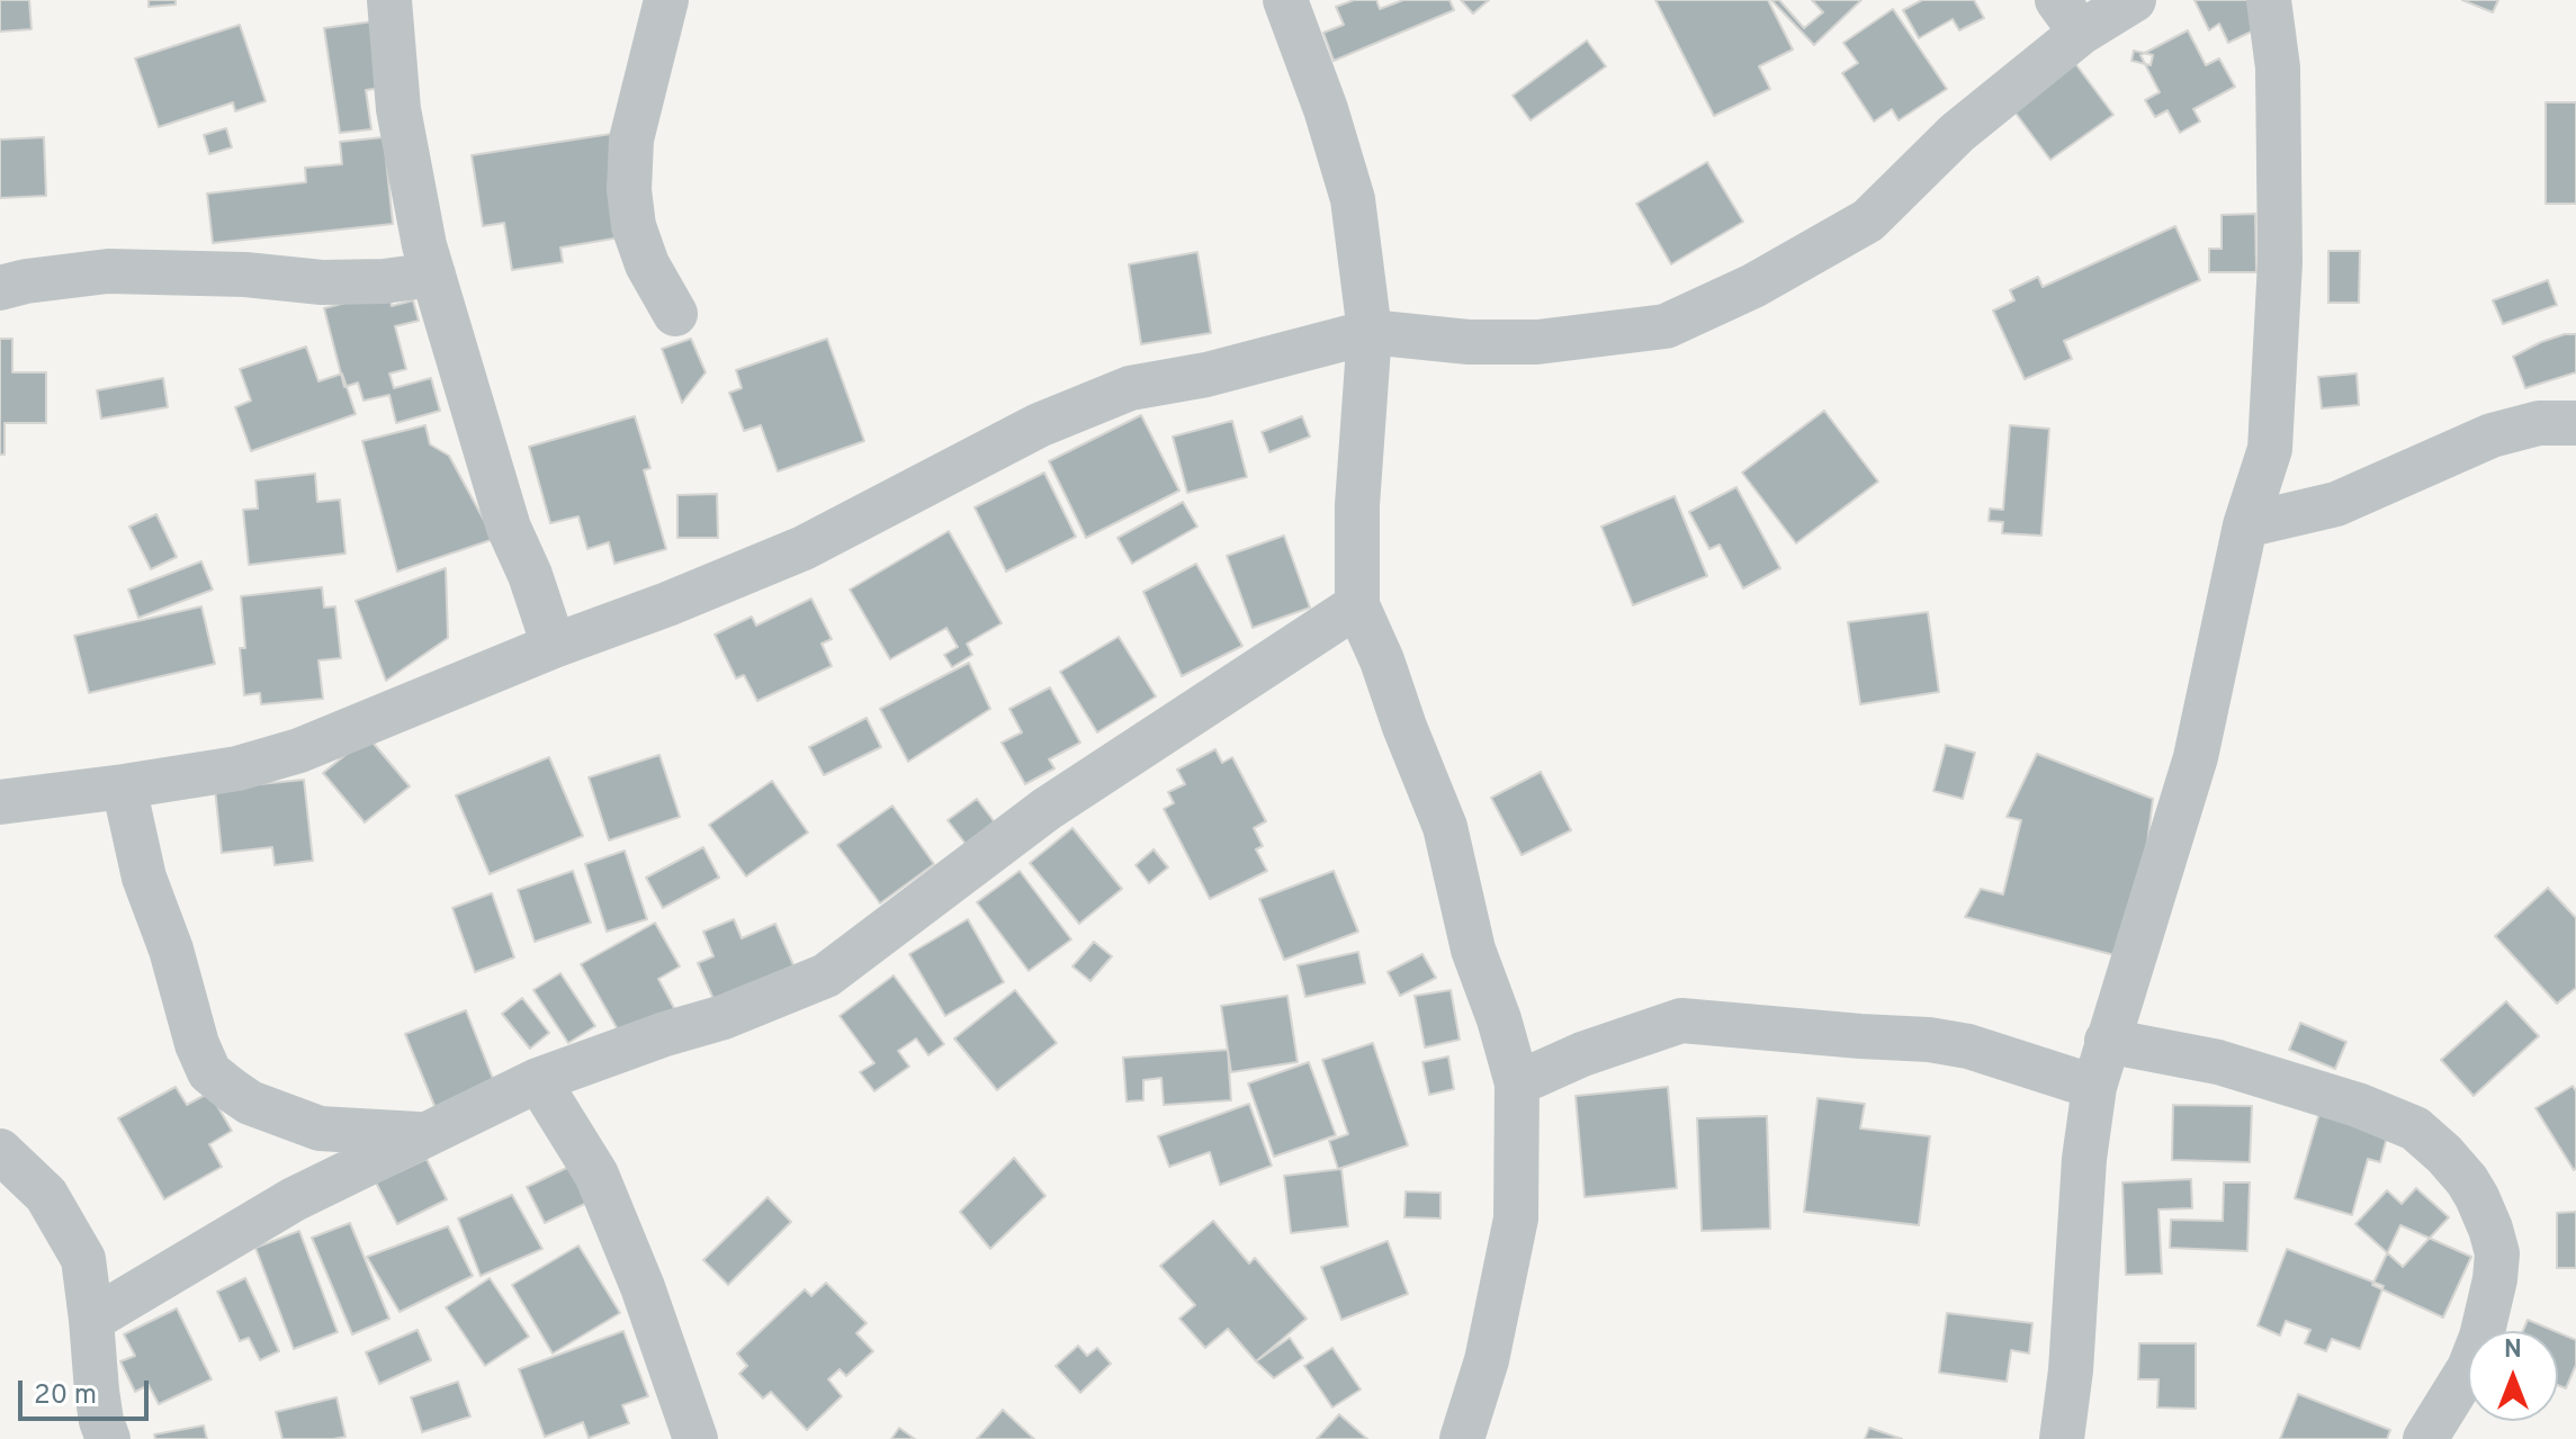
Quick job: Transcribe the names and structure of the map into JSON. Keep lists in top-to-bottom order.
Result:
{
  "scale_bar": "20 m",
  "north": "top"
}
